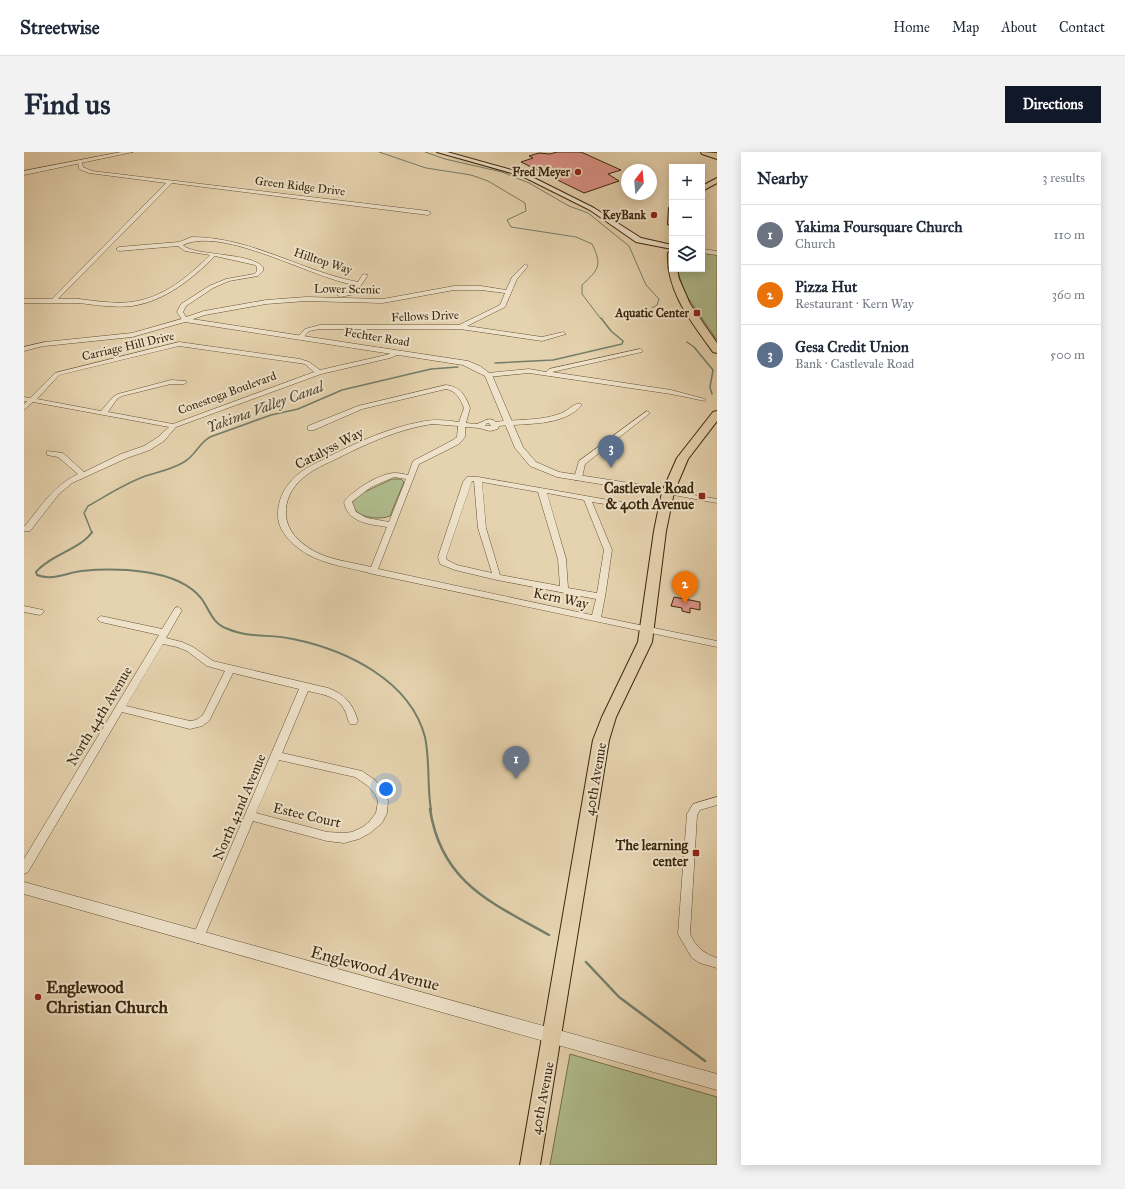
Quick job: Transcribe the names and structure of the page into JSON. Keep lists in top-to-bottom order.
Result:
{
  "streets": {
    "main road": ["40th Avenue"],
    "street": [
      "Green Ridge Drive",
      "Hilltop Way",
      "Lower Scenic",
      "Fellows Drive",
      "Fechter Road",
      "Carriage Hill Drive",
      "Conestoga Boulevard",
      "Catalyss Way",
      "Kern Way",
      "North 44th Avenue",
      "North 42nd Avenue",
      "Estee Court",
      "Englewood Avenue"
    ]
  },
  "crossings": [
    ["Hilltop Way", "Lower Scenic"],
    ["Lower Scenic", "Fellows Drive"],
    ["Lower Scenic", "Fechter Road"],
    ["Fellows Drive", "Fechter Road"],
    ["Fechter Road", "Conestoga Boulevard"],
    ["Carriage Hill Drive", "Conestoga Boulevard"],
    ["Catalyss Way", "Kern Way"],
    ["Kern Way", "40th Avenue"],
    ["40th Avenue", "Englewood Avenue"],
    ["North 42nd Avenue", "Estee Court"],
    ["North 42nd Avenue", "Englewood Avenue"]
  ],
  "water": ["Yakima Valley Canal"],
  "places": {
    "other": ["Fred Meyer", "KeyBank", "Englewood Christian Church"],
    "transit": ["Aquatic Center", "Castlevale Road & 40th Avenue", "The learning center"]
  },
  "north": "top",
  "page": {
    "header": "Streetwise",
    "nav": [
      "Home",
      "Map",
      "About",
      "Contact"
    ],
    "buttons": "Directions",
    "title": "Find us",
    "heading": ["Nearby", "3 results"],
    "map_buttons": ["+", "−"],
    "list": [
      {
        "mark": "1",
        "name": "Yakima Foursquare Church",
        "note": "Church",
        "value": "110 m"
      },
      {
        "mark": "2",
        "name": "Pizza Hut",
        "note": "Restaurant · Kern Way",
        "value": "360 m"
      },
      {
        "mark": "3",
        "name": "Gesa Credit Union",
        "note": "Bank · Castlevale Road",
        "value": "500 m"
      }
    ],
    "pins": ["3", "2", "1"]
  }
}
